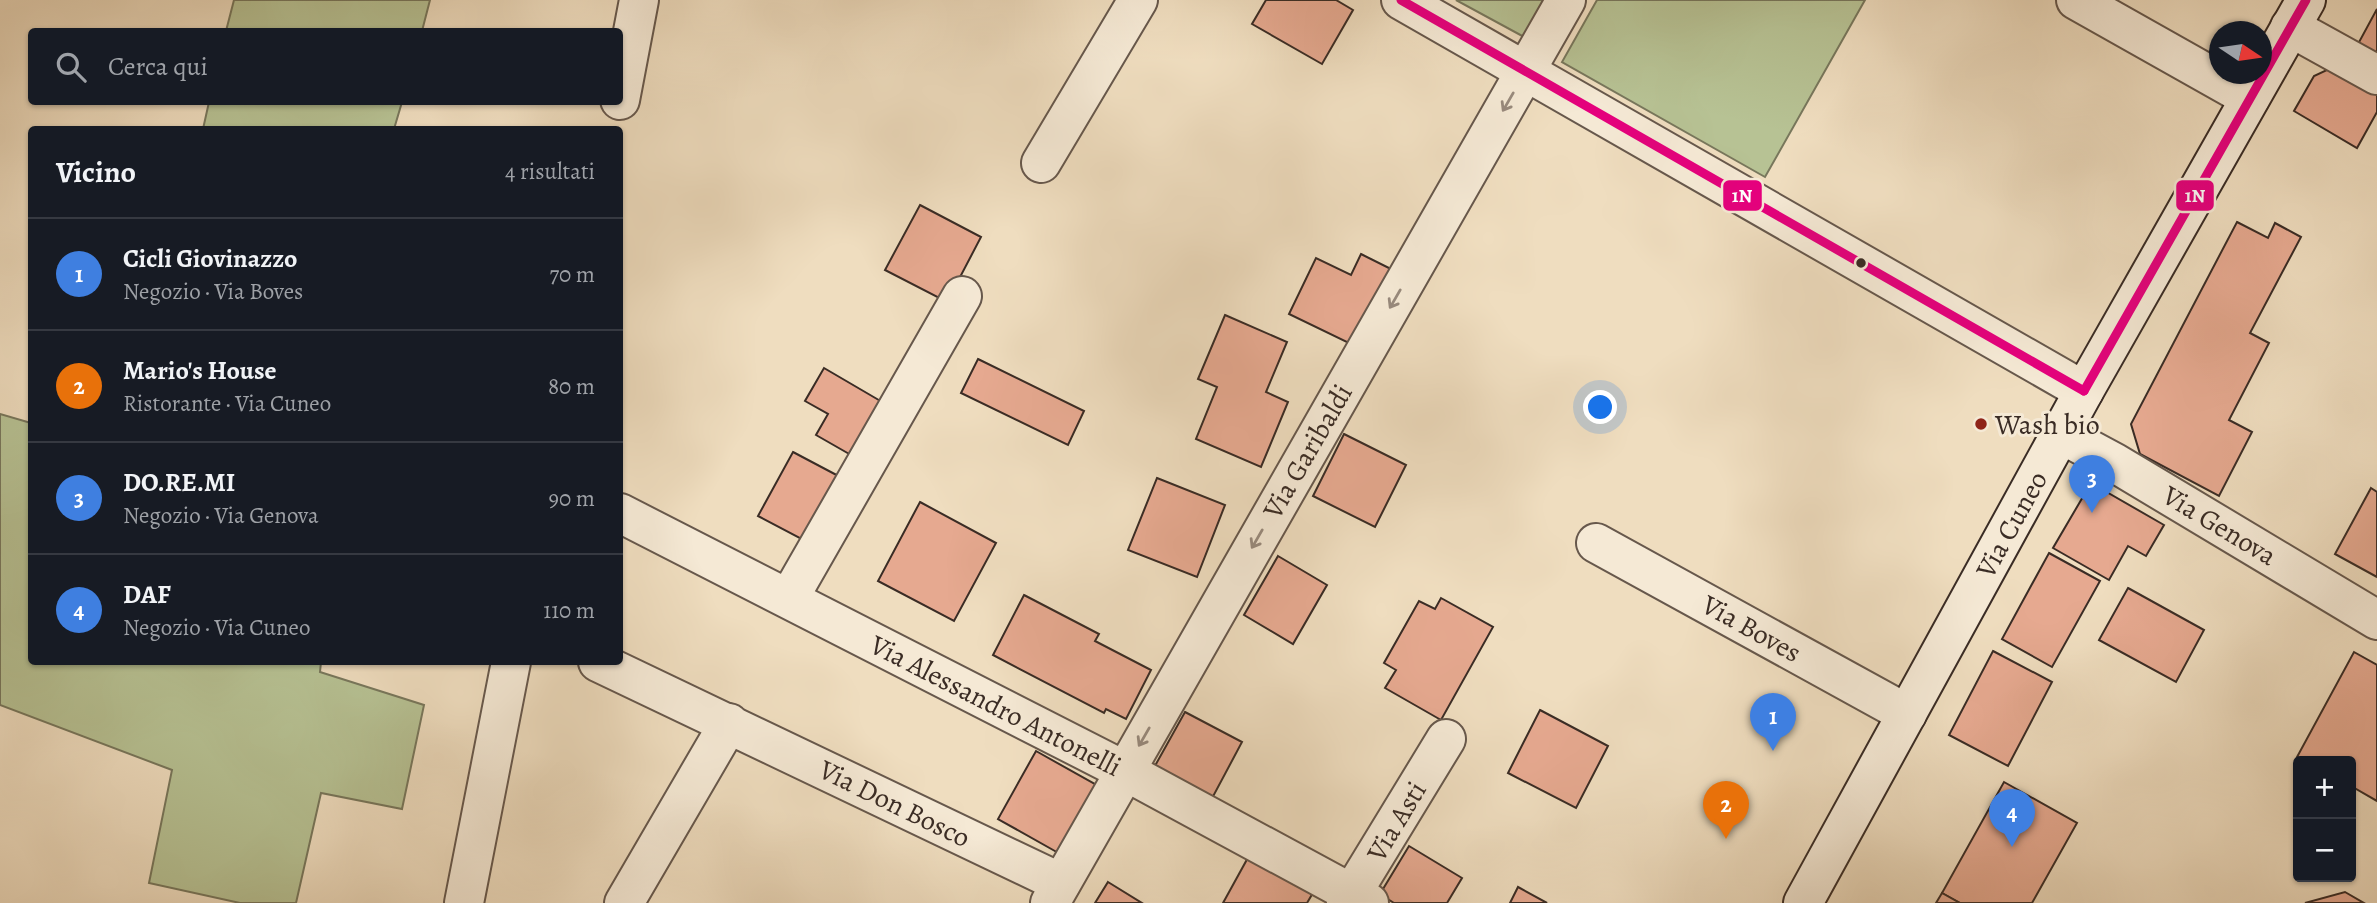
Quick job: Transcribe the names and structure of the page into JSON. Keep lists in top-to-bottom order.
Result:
{
  "streets": {
    "street": [
      "Via Garibaldi",
      "Via Cuneo",
      "Via Genova",
      "Via Boves",
      "Via Alessandro Antonelli",
      "Via Don Bosco",
      "Via Asti"
    ]
  },
  "crossings": [
    ["Via Garibaldi", "Via Alessandro Antonelli"],
    ["Via Garibaldi", "Via Don Bosco"],
    ["Via Cuneo", "Via Genova"],
    ["Via Cuneo", "Via Boves"],
    ["Via Alessandro Antonelli", "Via Asti"]
  ],
  "one_way": ["Via Garibaldi"],
  "places": ["Wash bio"],
  "lines": ["transit line 1N"],
  "north": "right",
  "page": {
    "search": "Cerca qui",
    "heading": ["Vicino", "4 risultati"],
    "list": [
      {
        "mark": "1",
        "name": "Cicli Giovinazzo",
        "note": "Negozio · Via Boves",
        "value": "70 m"
      },
      {
        "mark": "2",
        "name": "Mario's House",
        "note": "Ristorante · Via Cuneo",
        "value": "80 m"
      },
      {
        "mark": "3",
        "name": "DO.RE.MI",
        "note": "Negozio · Via Genova",
        "value": "90 m"
      },
      {
        "mark": "4",
        "name": "DAF",
        "note": "Negozio · Via Cuneo",
        "value": "110 m"
      }
    ],
    "pins": [
      "3",
      "1",
      "2",
      "4"
    ],
    "map_buttons": ["+", "−"]
  }
}
